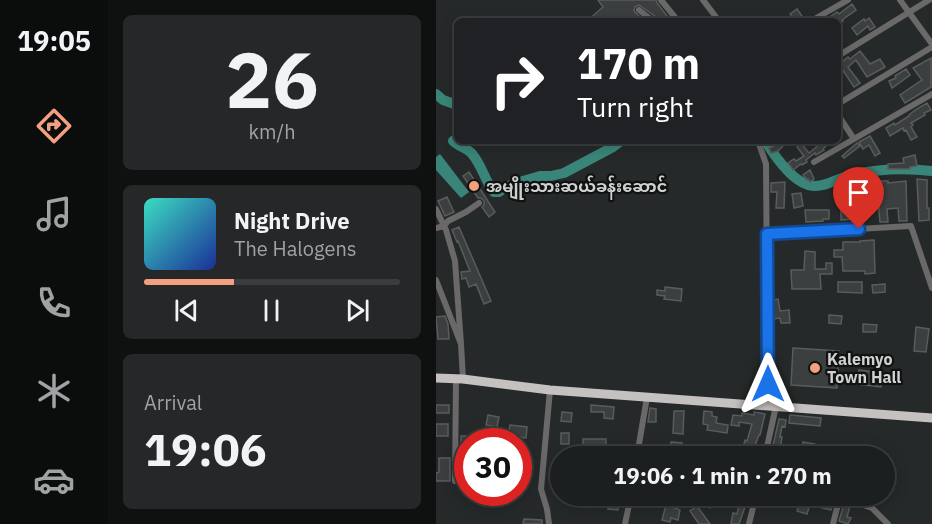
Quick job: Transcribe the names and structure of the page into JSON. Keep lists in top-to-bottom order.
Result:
{
  "places": ["အမျိုးသားဆယ်ခန်းဆောင်", "Kalemyo Town Hall"],
  "page": {
    "tabs": "19:05",
    "tile": [
      ["26", "km/h"],
      ["Arrival", "19:06"]
    ],
    "turn": ["170 m", "Turn right"],
    "song": ["Night Drive", "The Halogens"],
    "limit": "30",
    "trip": "19:06 · 1 min · 270 m"
  }
}
